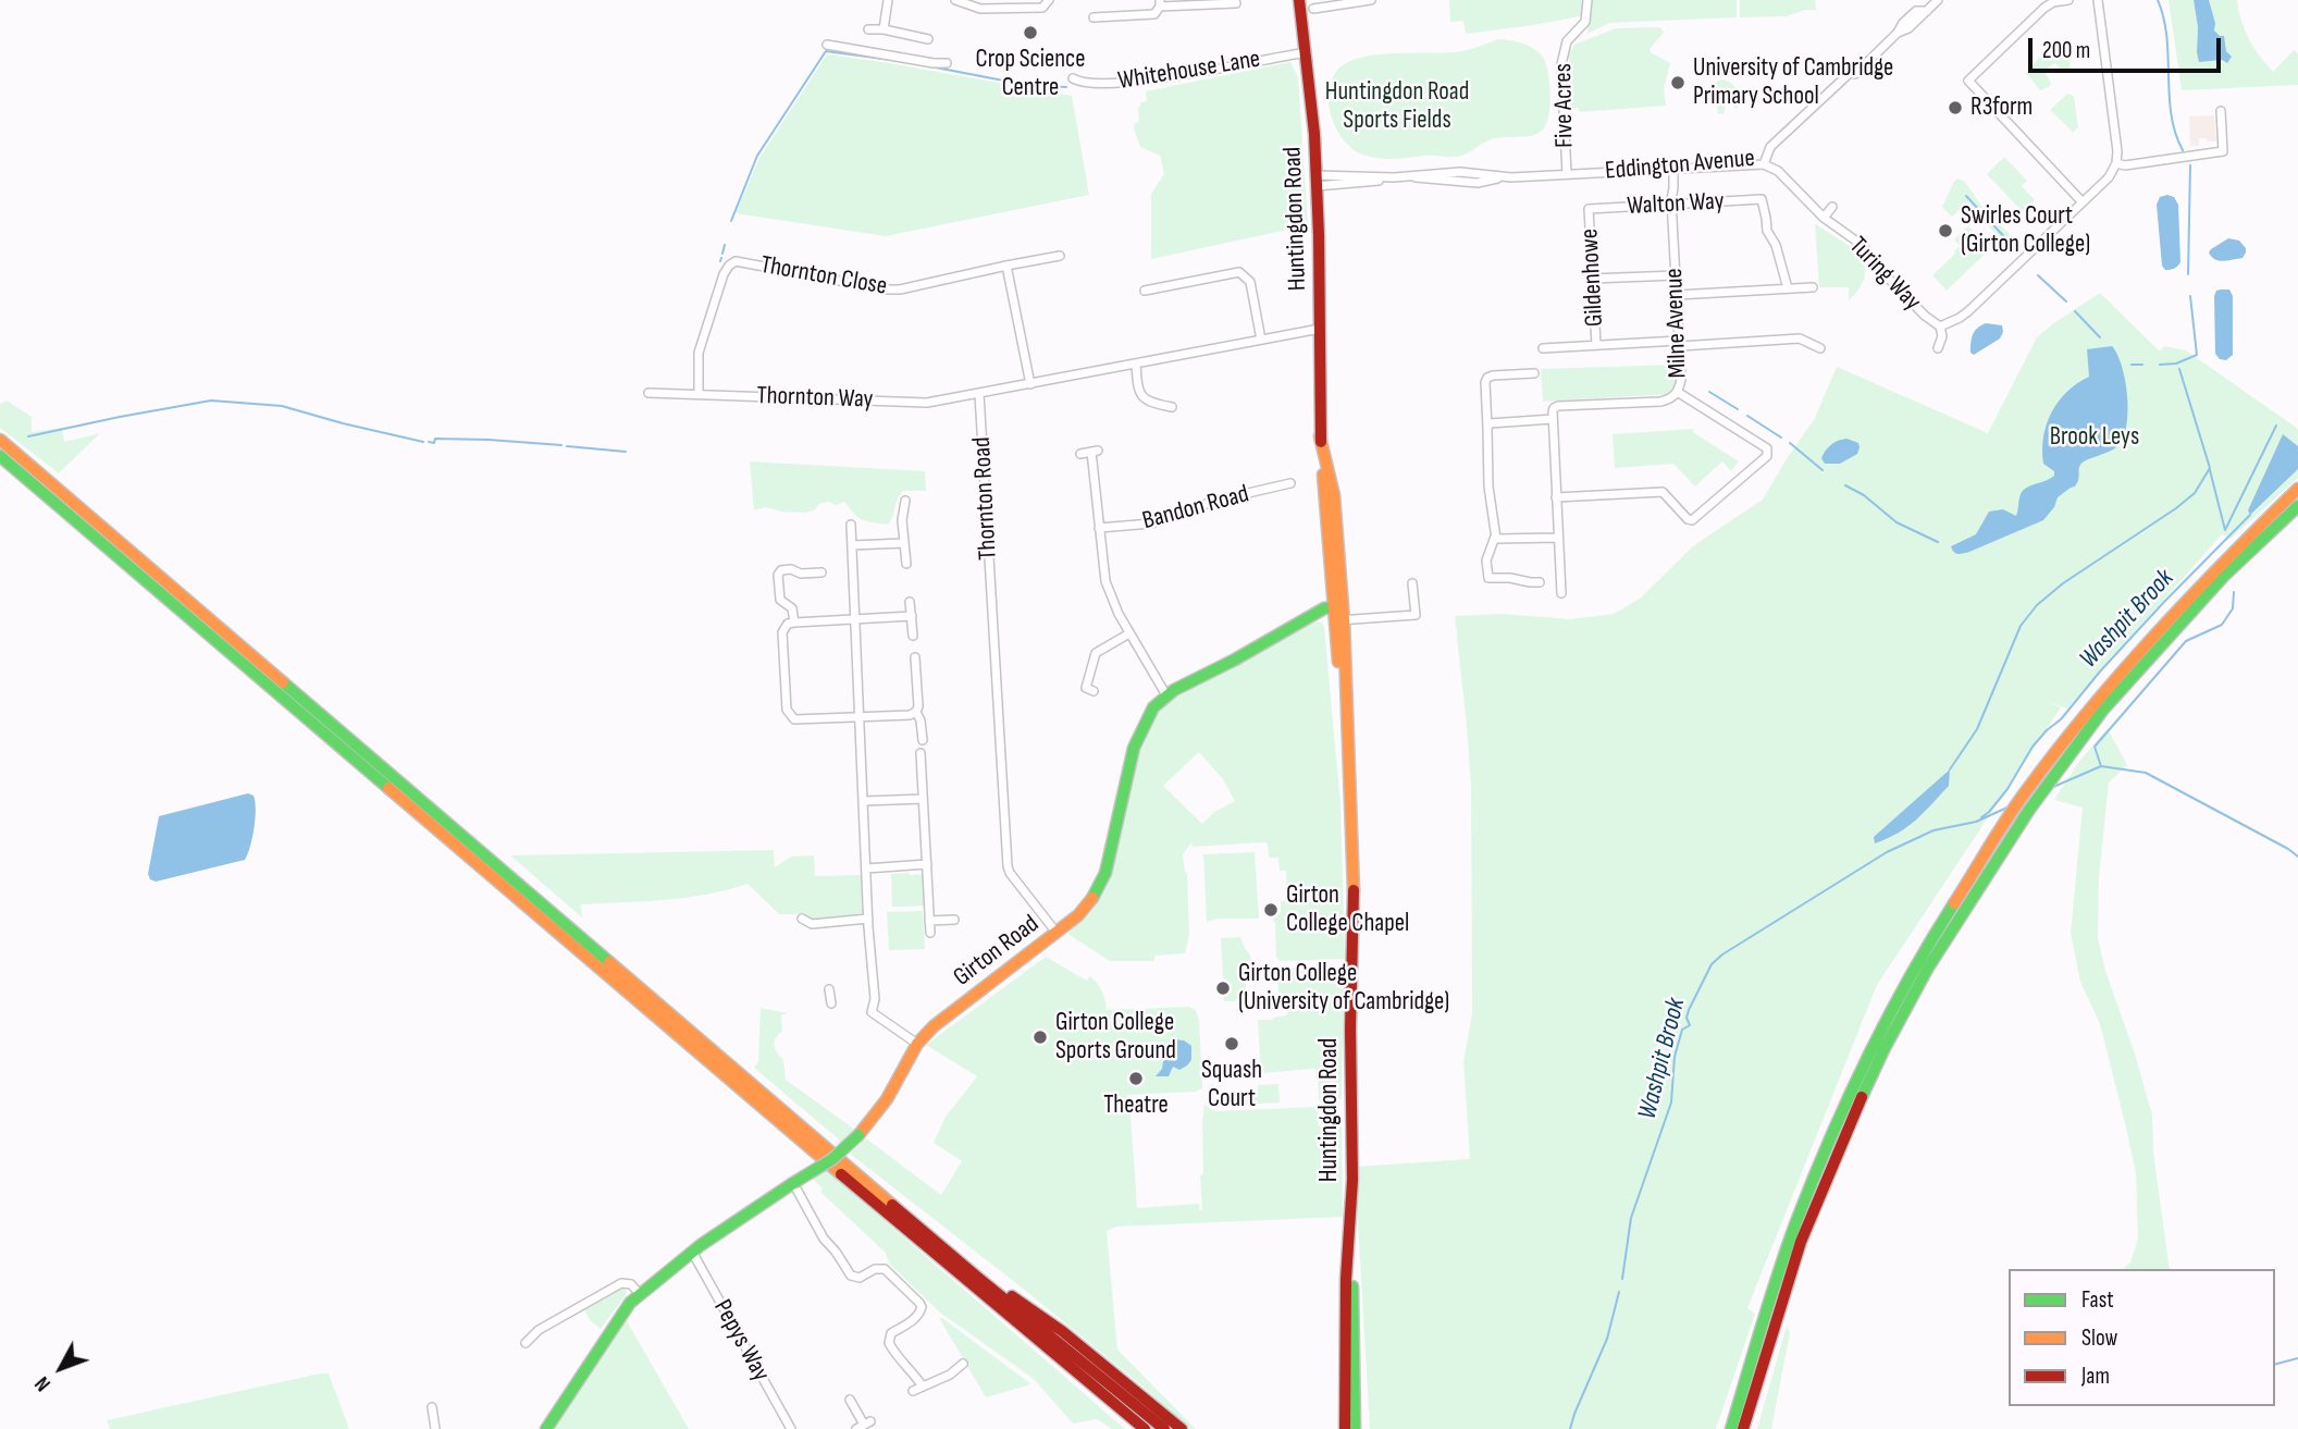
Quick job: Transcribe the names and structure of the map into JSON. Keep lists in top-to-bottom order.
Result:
{
  "streets": {
    "main road": ["Huntingdon Road", "Girton Road"],
    "street": [
      "Whitehouse Lane",
      "Five Acres",
      "Eddington Avenue",
      "Walton Way",
      "Turing Way",
      "Thornton Close",
      "Gildenhowe",
      "Milne Avenue",
      "Thornton Way",
      "Thornton Road",
      "Bandon Road",
      "Pepys Way"
    ]
  },
  "crossings": [
    ["Whitehouse Lane", "Huntingdon Road"],
    ["Five Acres", "Eddington Avenue"],
    ["Eddington Avenue", "Huntingdon Road"],
    ["Eddington Avenue", "Turing Way"],
    ["Eddington Avenue", "Milne Avenue"],
    ["Walton Way", "Gildenhowe"],
    ["Walton Way", "Milne Avenue"],
    ["Huntingdon Road", "Girton Road"],
    ["Thornton Close", "Thornton Way"],
    ["Gildenhowe", "Milne Avenue"],
    ["Thornton Way", "Thornton Road"],
    ["Thornton Road", "Girton Road"],
    ["Girton Road", "Pepys Way"]
  ],
  "water": ["Washpit Brook"],
  "parks": ["Huntingdon Road Sports Fields", "Brook Leys"],
  "places": [
    "Crop Science Centre",
    "University of Cambridge Primary School",
    "R3form",
    "Swirles Court (Girton College)",
    "Girton College Chapel",
    "Girton College (University of Cambridge)",
    "Girton College Sports Ground",
    "Squash Court",
    "Theatre"
  ],
  "legend": ["Fast", "Slow", "Jam"],
  "scale_bar": "200 m",
  "north": "bottom left"
}
